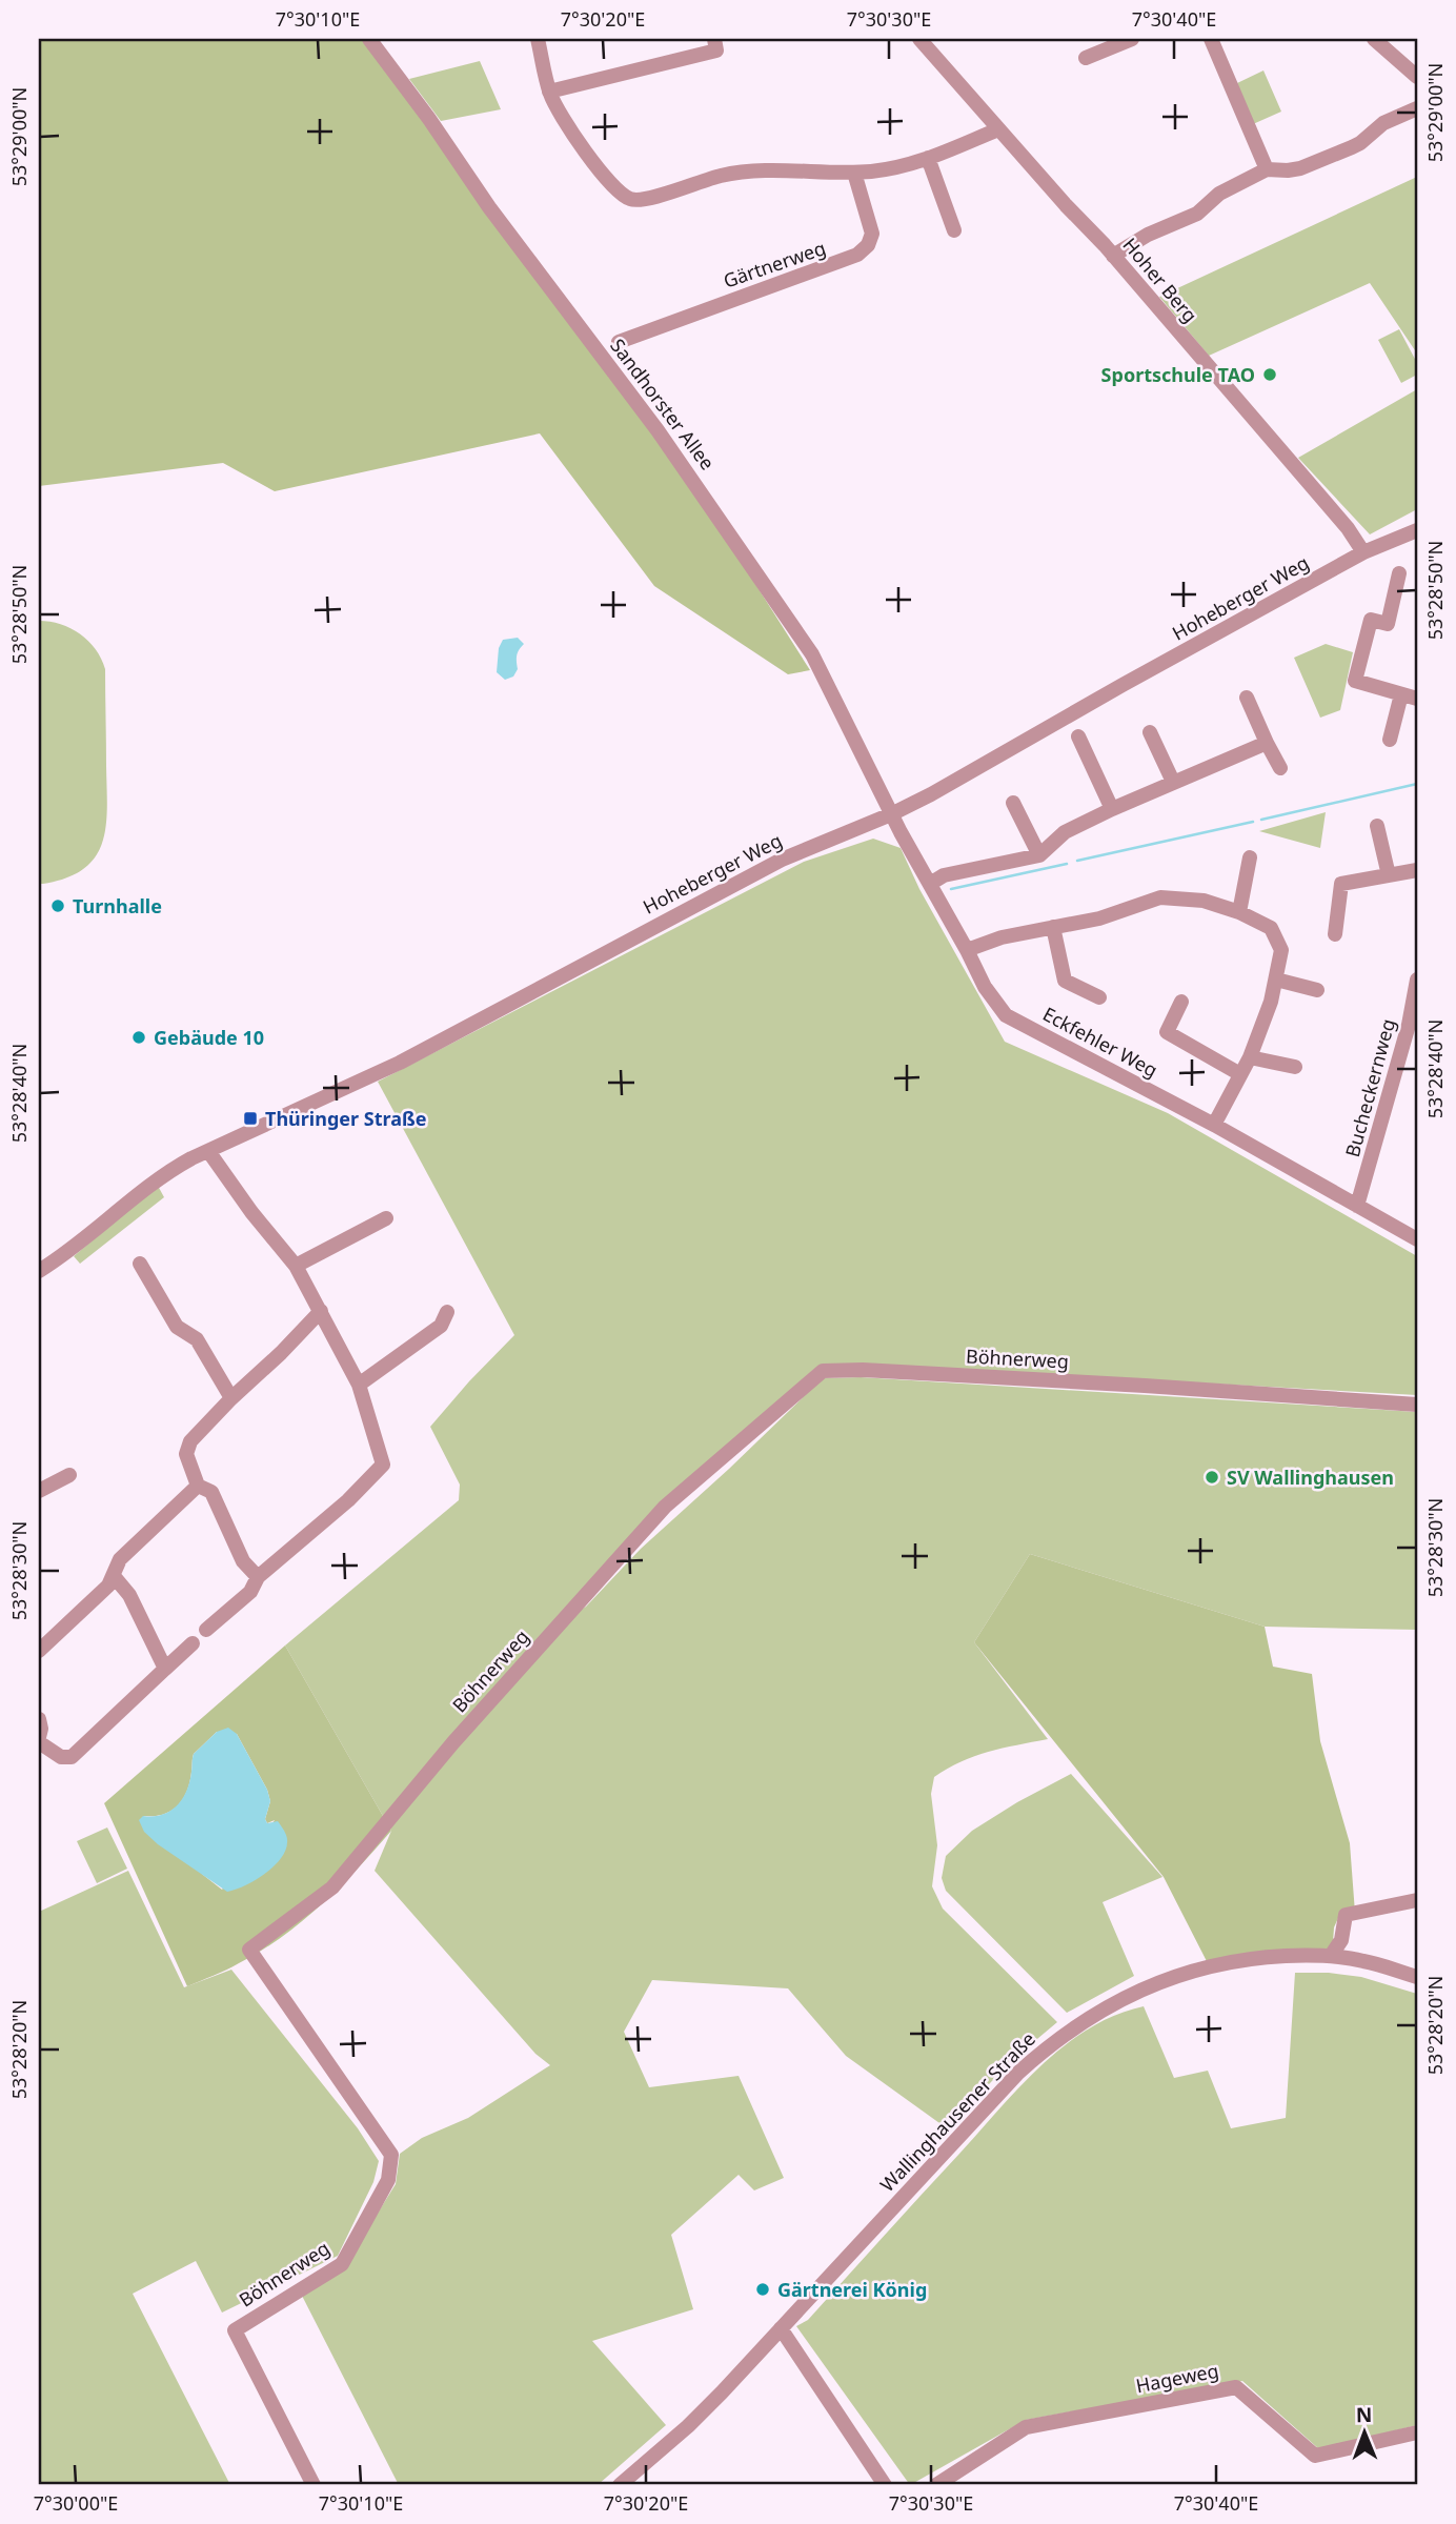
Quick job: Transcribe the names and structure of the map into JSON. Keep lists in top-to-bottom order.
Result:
{
  "streets": {
    "street": [
      "Gärtnerweg",
      "Hoher Berg",
      "Sandhorster Allee",
      "Hoheberger Weg",
      "Eckfehler Weg",
      "Bucheckernweg",
      "Böhnerweg",
      "Wallinghausener Straße",
      "Hageweg"
    ]
  },
  "crossings": [
    ["Hoher Berg", "Hoheberger Weg"],
    ["Sandhorster Allee", "Hoheberger Weg"],
    ["Sandhorster Allee", "Eckfehler Weg"],
    ["Hoheberger Weg", "Eckfehler Weg"],
    ["Eckfehler Weg", "Bucheckernweg"]
  ],
  "places": {
    "other": [
      "Sportschule TAO",
      "Turnhalle",
      "Gebäude 10",
      "SV Wallinghausen",
      "Gärtnerei König"
    ],
    "transit": ["Thüringer Straße"]
  },
  "north": "top",
  "coordinates": [
    "7°30'10\"E",
    "7°30'20\"E",
    "7°30'30\"E",
    "7°30'40\"E",
    "53°29'00\"N",
    "53°28'50\"N",
    "53°28'40\"N",
    "53°28'30\"N",
    "53°28'20\"N",
    "7°30'00\"E"
  ]
}
